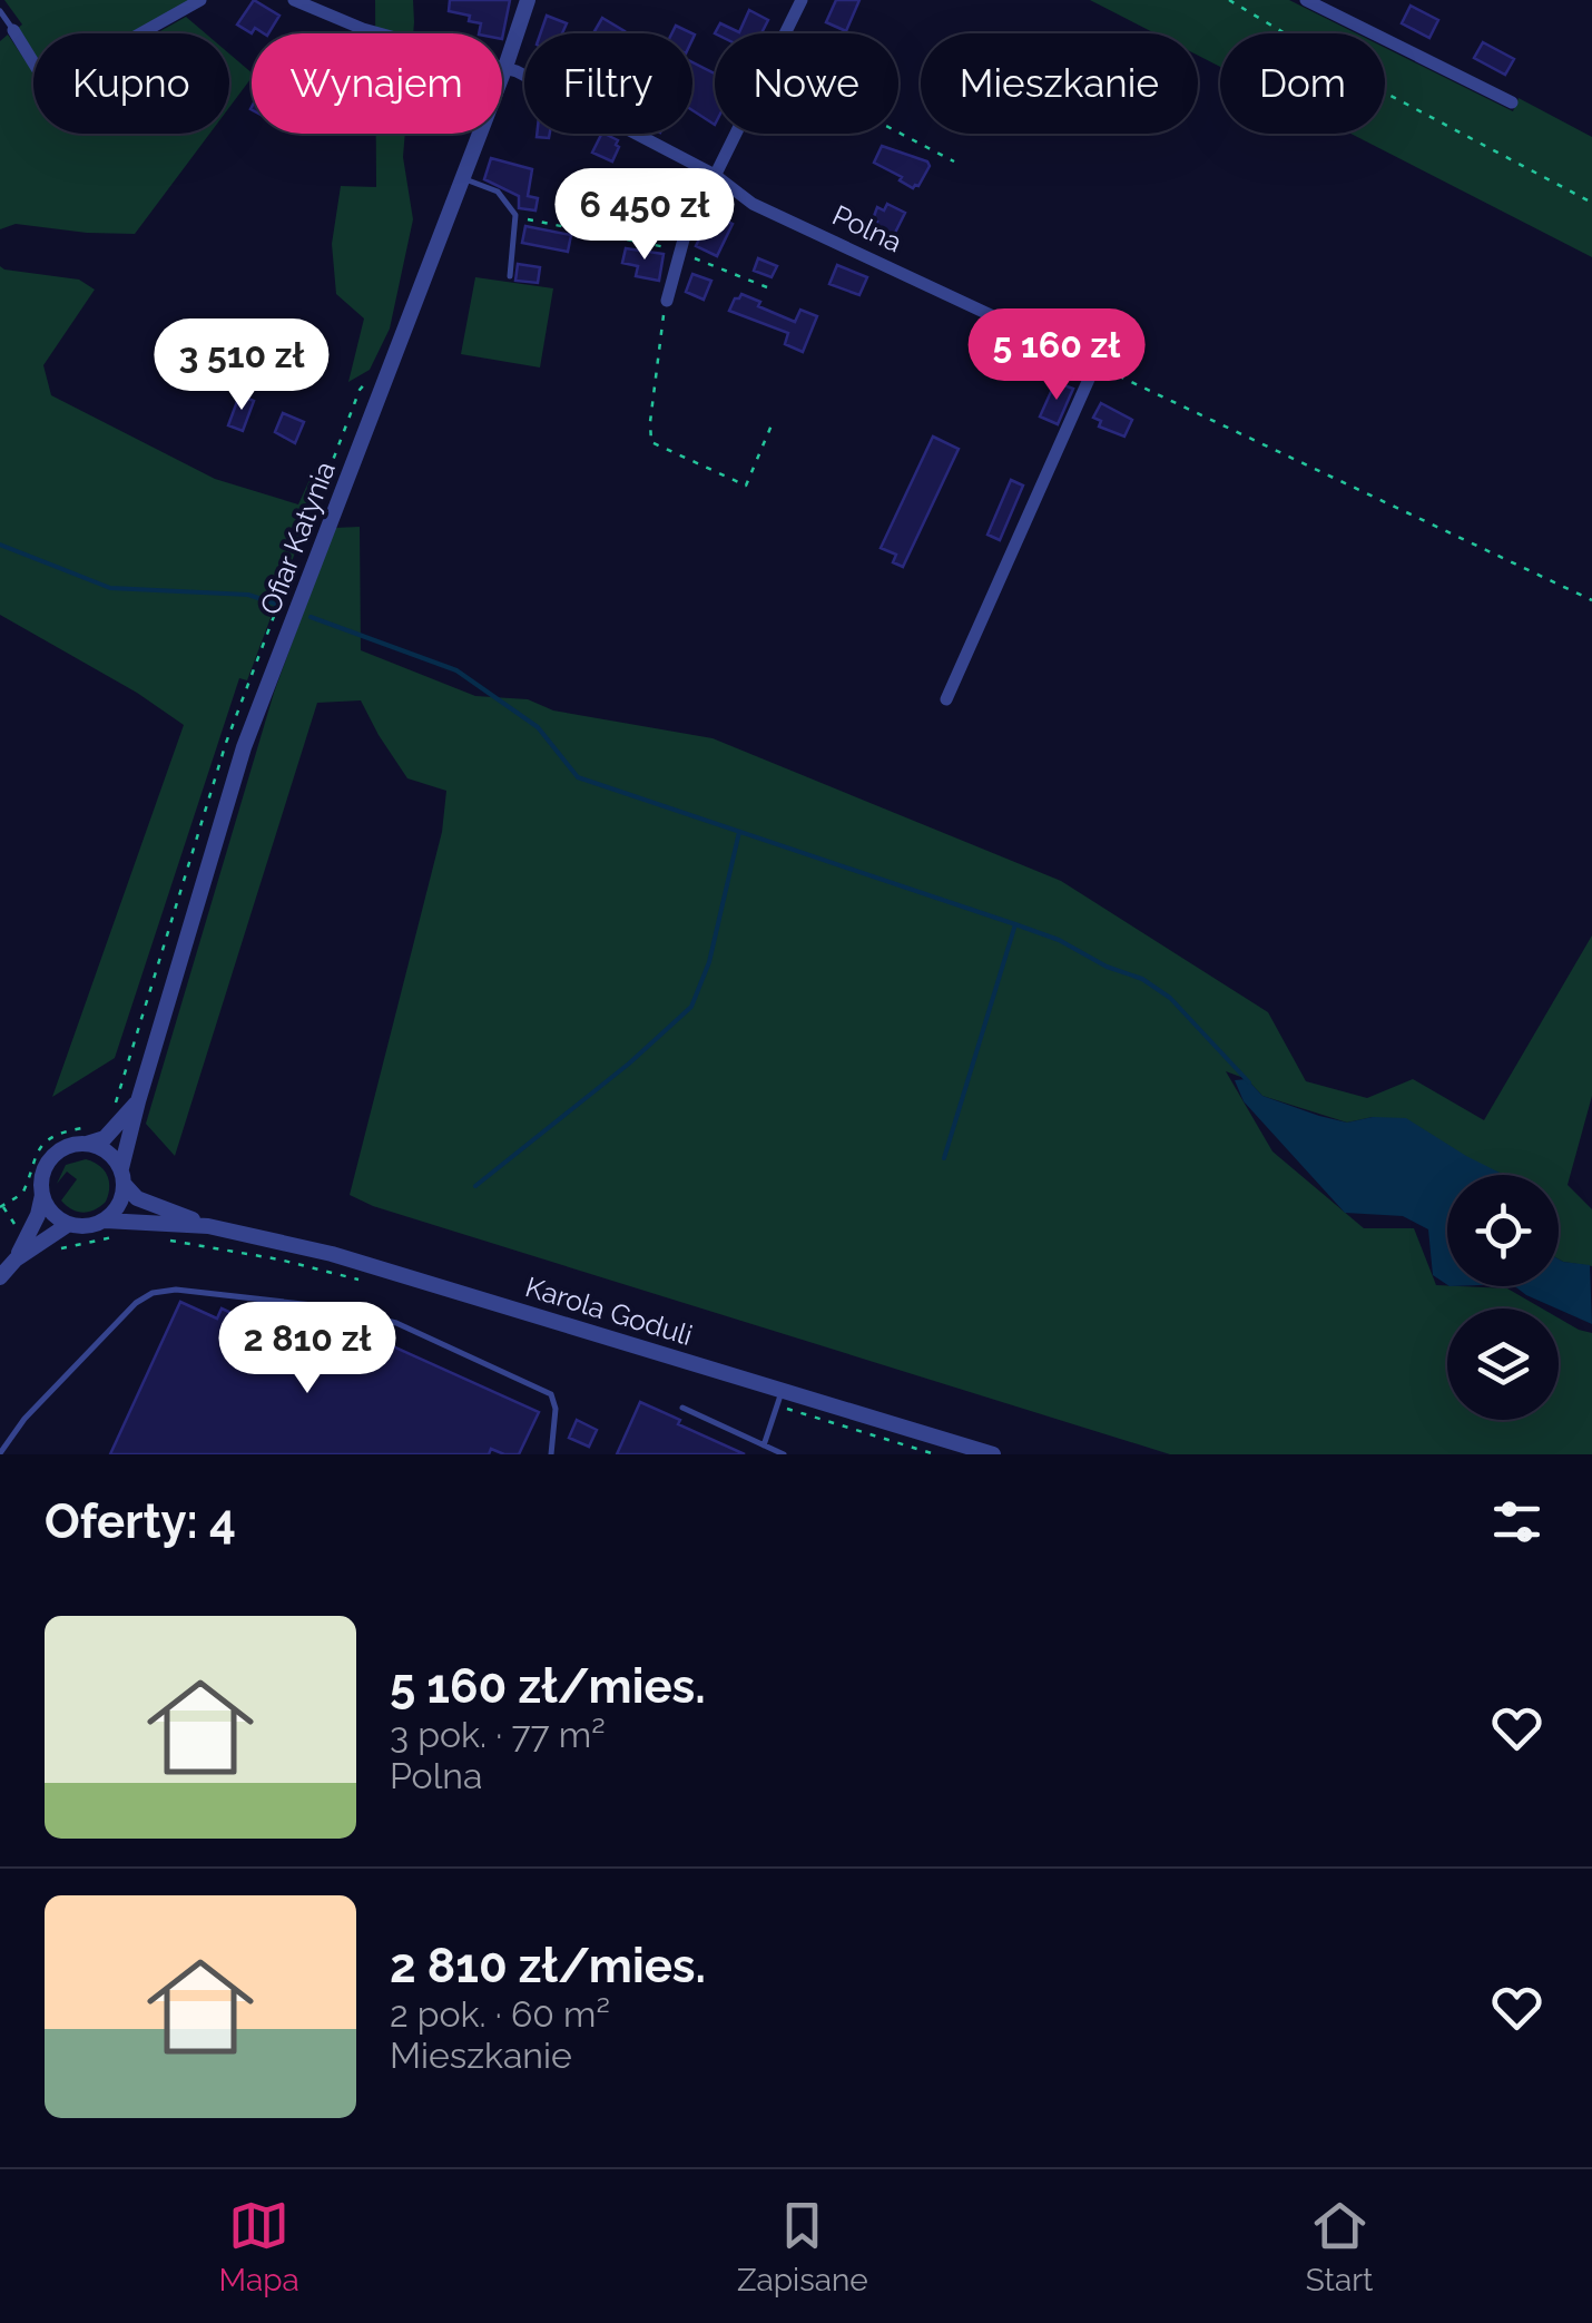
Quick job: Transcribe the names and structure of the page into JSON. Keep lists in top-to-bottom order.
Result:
{
  "streets": {
    "street": ["Polna", "Ofiar Katynia", "Karola Goduli"]
  },
  "crossings": [
    ["Polna", "Ofiar Katynia"],
    ["Ofiar Katynia", "Karola Goduli"]
  ],
  "page": {
    "chip": [
      "Kupno",
      "Wynajem",
      "Filtry",
      "Nowe",
      "Mieszkanie",
      "Dom"
    ],
    "price": [
      "6 450 zł",
      "5 160 zł",
      "3 510 zł",
      "2 810 zł"
    ],
    "heading": "Oferty: 4",
    "list": [
      {
        "name": "5 160 zł/mies.",
        "note": "3 pok. · 77 m² · Polna"
      },
      {
        "name": "2 810 zł/mies.",
        "note": "2 pok. · 60 m² · Mieszkanie"
      }
    ],
    "tabs": ["Mapa", "Zapisane", "Start"]
  }
}
